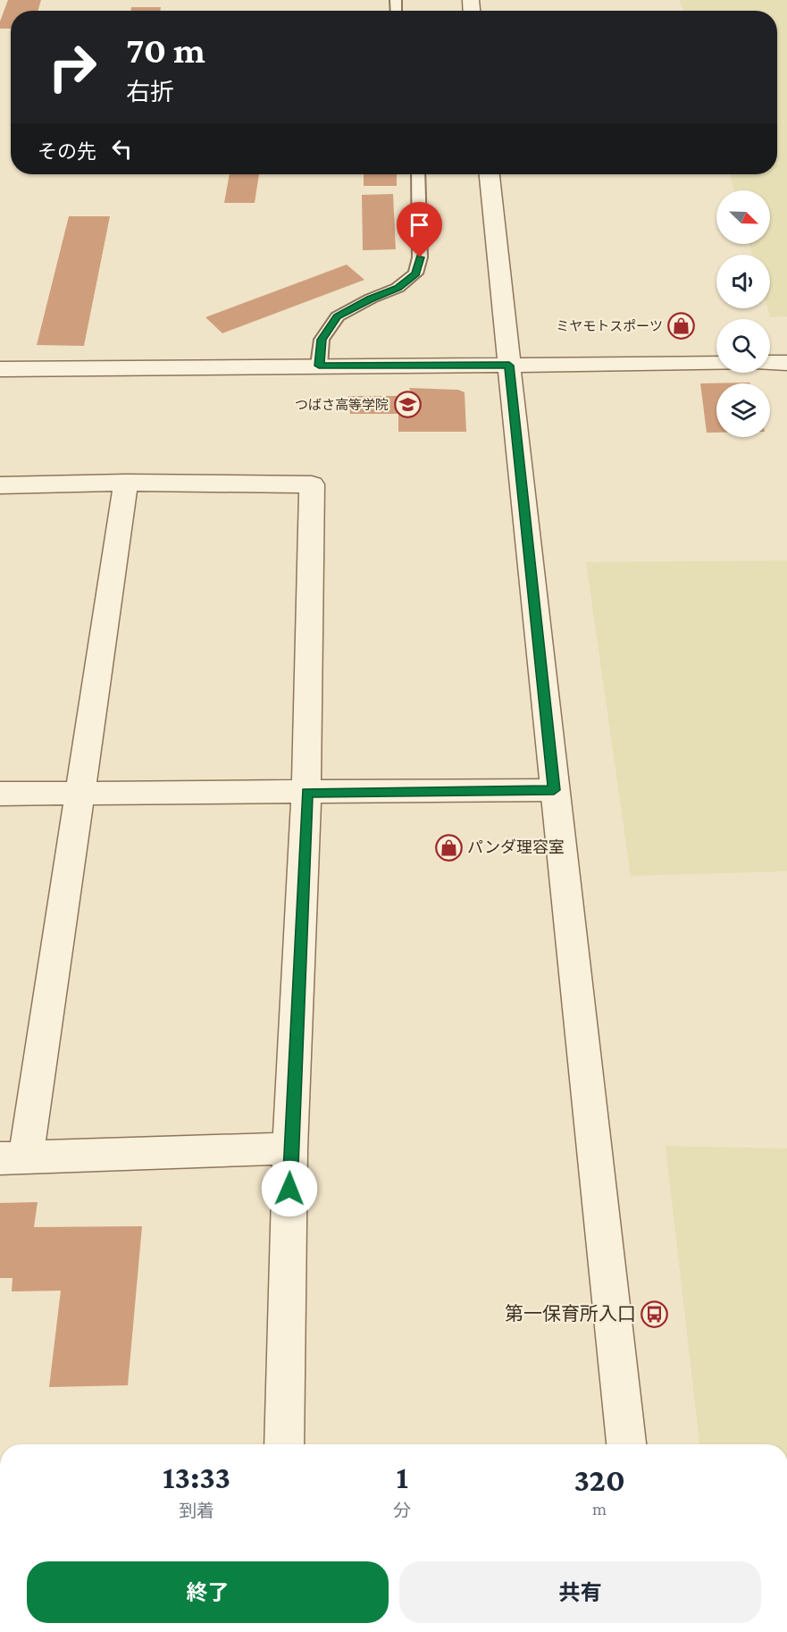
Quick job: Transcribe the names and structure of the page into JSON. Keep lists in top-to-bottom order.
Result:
{
  "places": {
    "shop": ["ミヤモトスポーツ", "パンダ理容室"],
    "school or university": ["つばさ高等学院"],
    "bus stop": ["第一保育所入口"]
  },
  "north": "bottom right",
  "page": {
    "turn": ["70 m", "右折"],
    "then": "その先",
    "eta": [
      "13:33",
      "到着",
      "1",
      "分",
      "320",
      "m"
    ],
    "buttons": ["終了", "共有"]
  }
}
